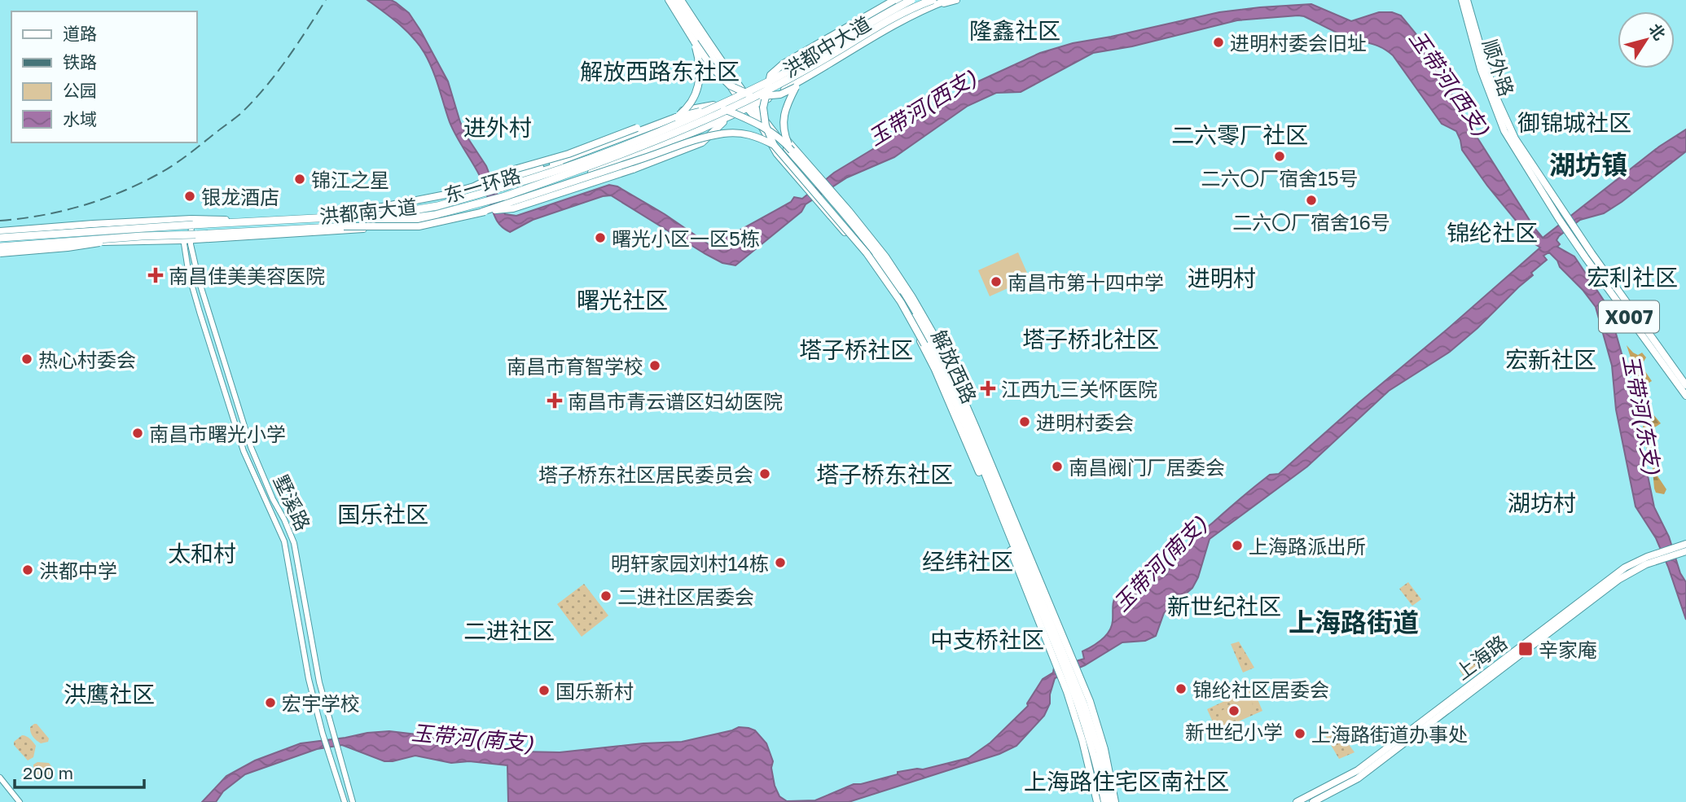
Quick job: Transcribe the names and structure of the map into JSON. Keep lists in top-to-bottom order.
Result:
{
  "streets": {
    "highway": ["东一环路"],
    "main road": [
      "洪都中大道",
      "顺外路",
      "洪都南大道",
      "X007",
      "解放西路",
      "上海路"
    ],
    "street": ["墅溪路"]
  },
  "crossings": [
    ["洪都中大道", "洪都南大道"],
    ["东一环路", "洪都南大道"],
    ["洪都南大道", "墅溪路"]
  ],
  "districts": [
    "隆鑫社区",
    "解放西路东社区",
    "御锦城社区",
    "进外村",
    "二六零厂社区",
    "湖坊镇",
    "锦纶社区",
    "宏利社区",
    "进明村",
    "曙光社区",
    "塔子桥北社区",
    "塔子桥社区",
    "宏新社区",
    "塔子桥东社区",
    "湖坊村",
    "国乐社区",
    "太和村",
    "经纬社区",
    "新世纪社区",
    "上海路街道",
    "二进社区",
    "中支桥社区",
    "洪鹰社区",
    "上海路住宅区南社区"
  ],
  "water": ["玉带河(西支)", "玉带河(东支)", "玉带河(南支)"],
  "places": {
    "other": [
      "进明村委会旧址",
      "二六〇厂宿舍15号",
      "锦江之星",
      "银龙酒店",
      "二六〇厂宿舍16号",
      "曙光小区一区5栋",
      "南昌市第十四中学",
      "热心村委会",
      "南昌市育智学校",
      "进明村委会",
      "南昌市曙光小学",
      "南昌阀门厂居委会",
      "塔子桥东社区居民委员会",
      "上海路派出所",
      "明轩家园刘村14栋",
      "洪都中学",
      "二进社区居委会",
      "锦纶社区居委会",
      "国乐新村",
      "宏宇学校",
      "新世纪小学",
      "上海路街道办事处"
    ],
    "health": ["南昌佳美美容医院", "江西九三关怀医院", "南昌市青云谱区妇幼医院"],
    "transit": ["辛家庵"]
  },
  "legend": [
    "道路",
    "铁路",
    "公园",
    "水域"
  ],
  "scale_bar": "200 m",
  "north": "top right"
}
